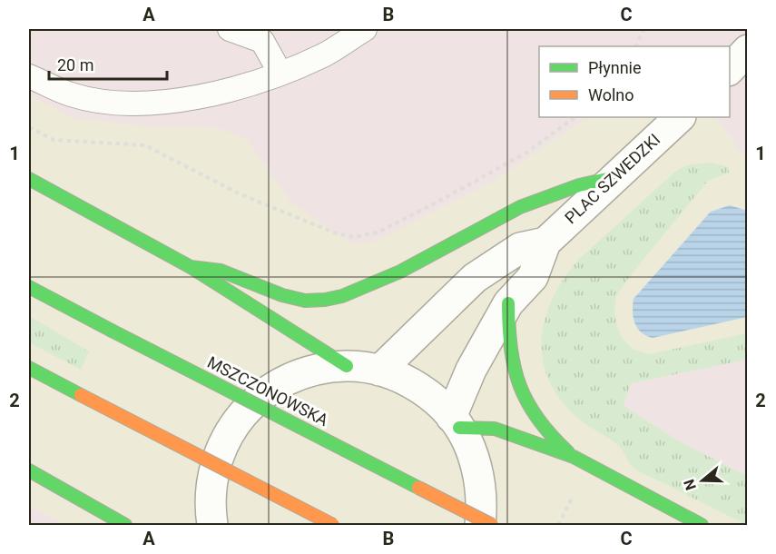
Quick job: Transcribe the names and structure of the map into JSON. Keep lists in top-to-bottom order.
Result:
{
  "streets": {
    "main road": ["MSZCZONOWSKA"],
    "street": ["PLAC SZWEDZKI"]
  },
  "legend": ["Płynnie", "Wolno"],
  "scale_bar": "20 m",
  "north": "left",
  "grid": {
    "columns": ["A", "B", "C"],
    "rows": ["1", "2"]
  }
}
